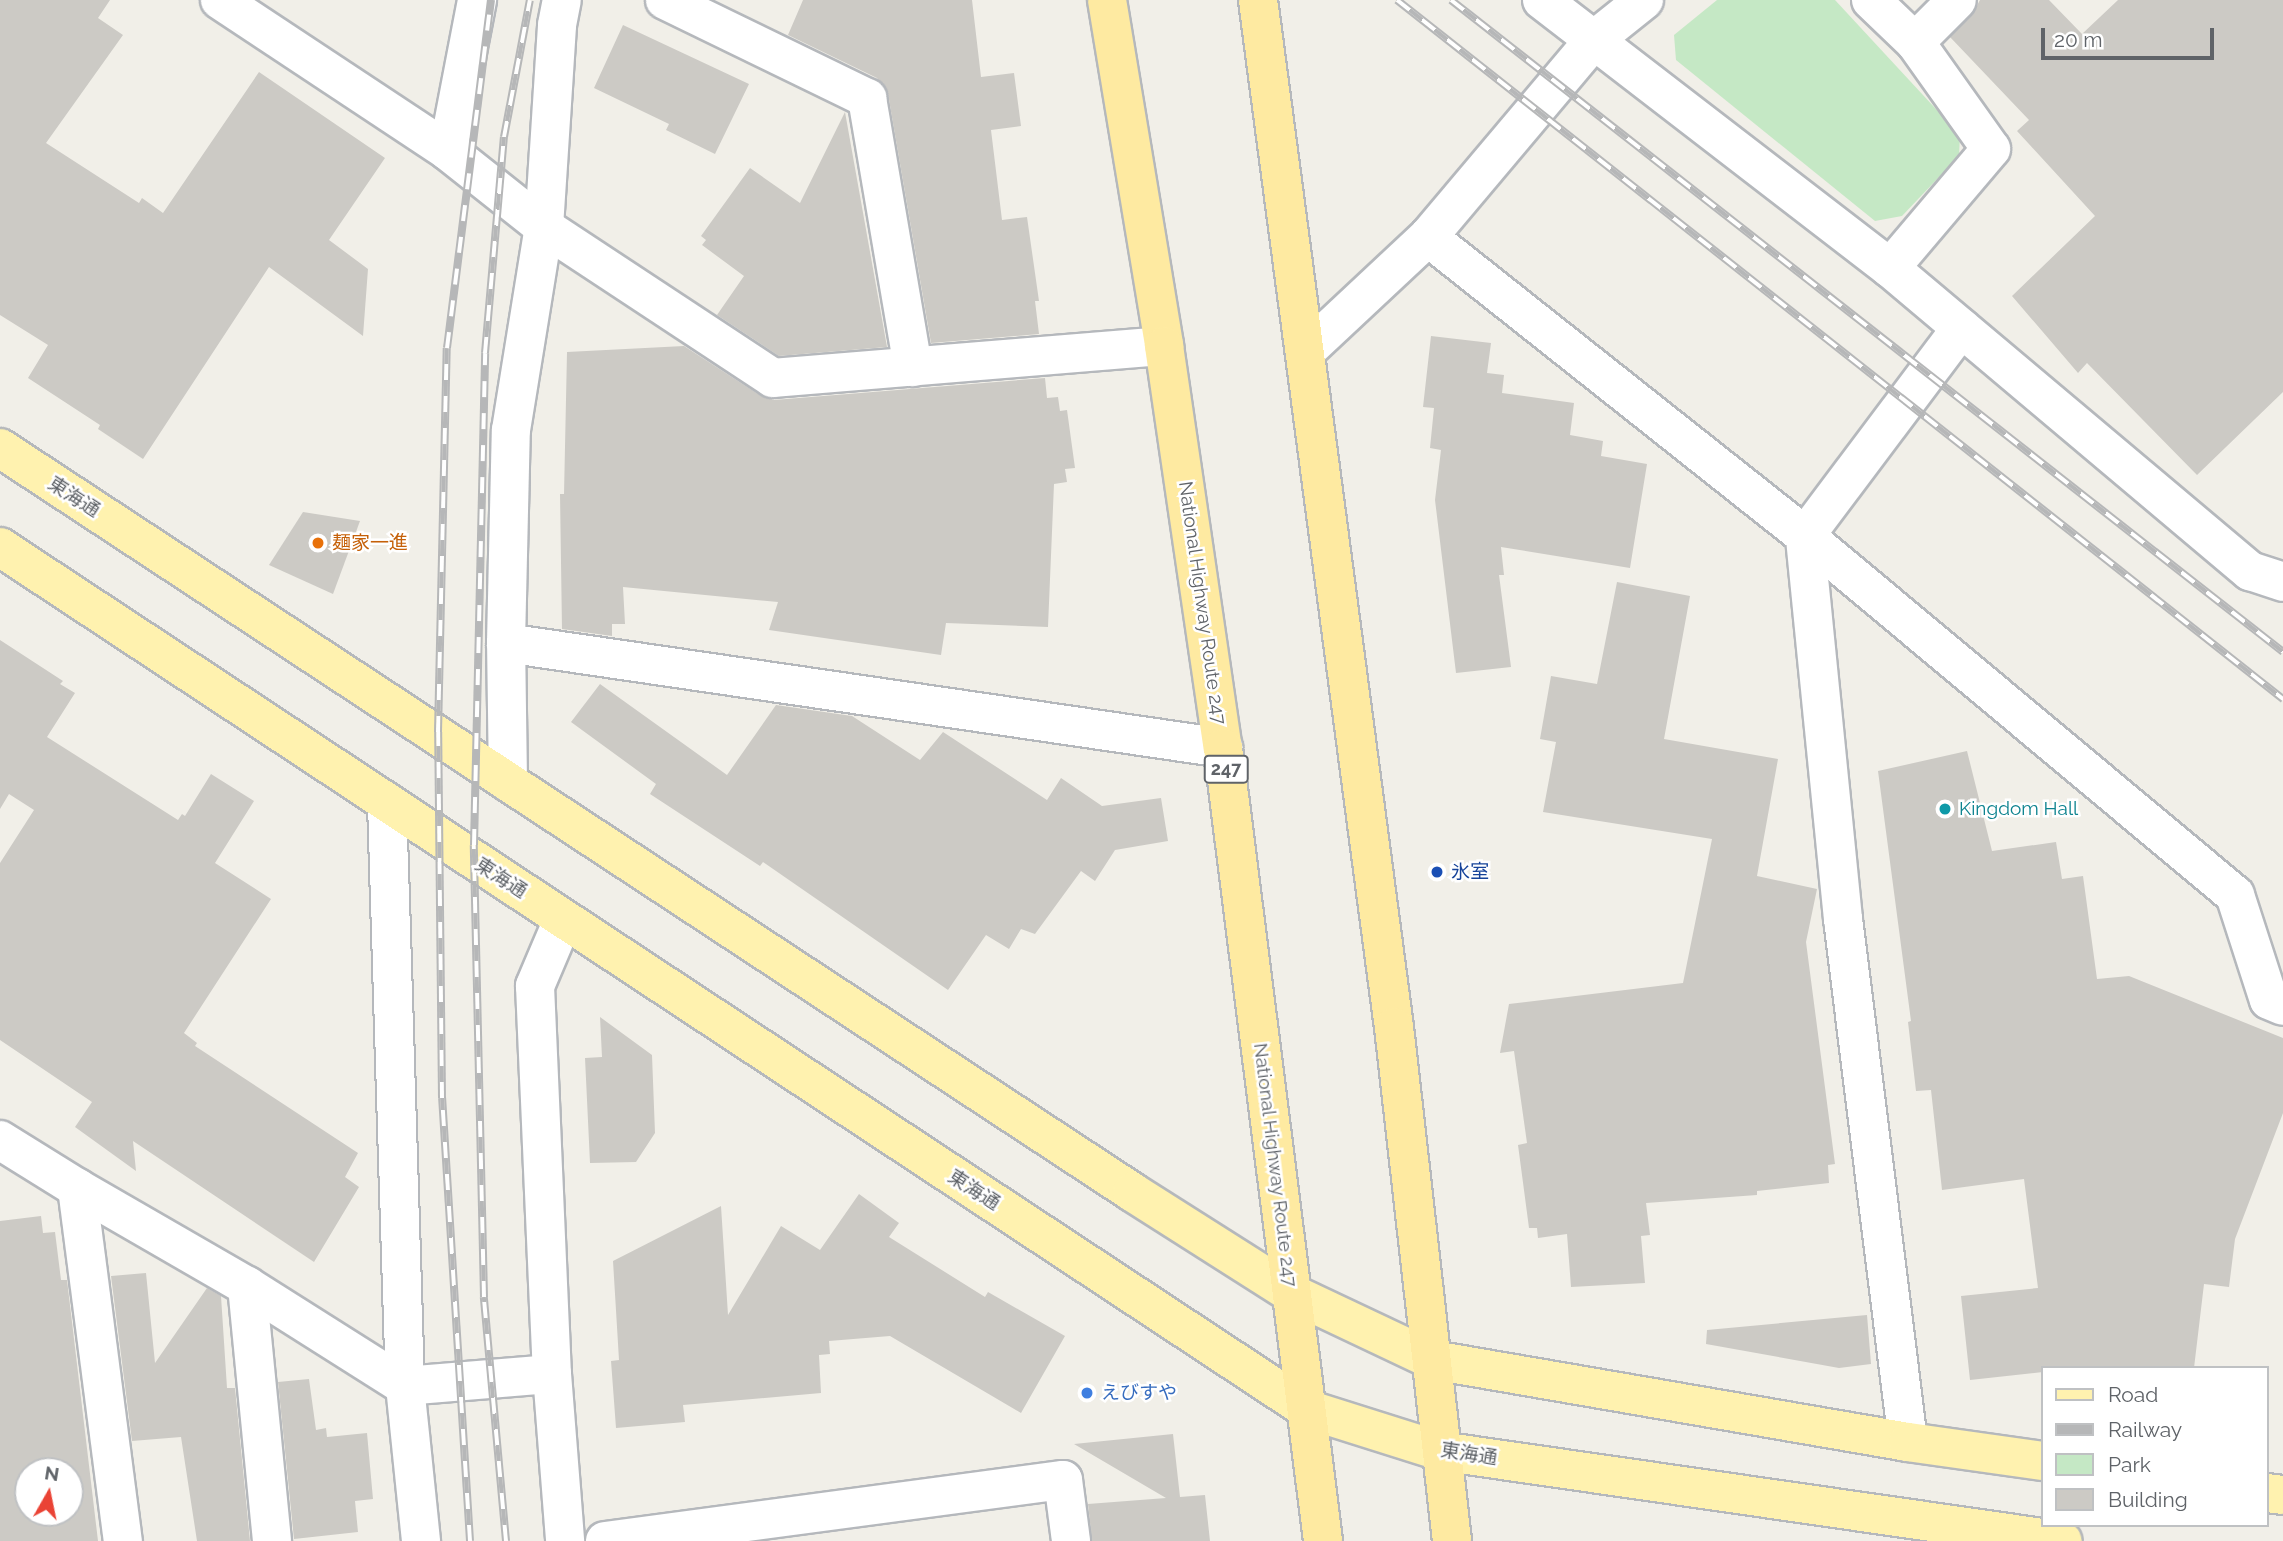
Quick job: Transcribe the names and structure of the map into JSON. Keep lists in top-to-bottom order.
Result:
{
  "streets": {
    "highway": ["National Highway Route 247", "247"],
    "main road": ["東海通"]
  },
  "crossings": [
    ["東海通", "National Highway Route 247"]
  ],
  "places": [
    "麺家一進",
    "Kingdom Hall",
    "氷室",
    "えびすや"
  ],
  "legend": [
    "Road",
    "Railway",
    "Park",
    "Building"
  ],
  "scale_bar": "20 m",
  "north": "top"
}
